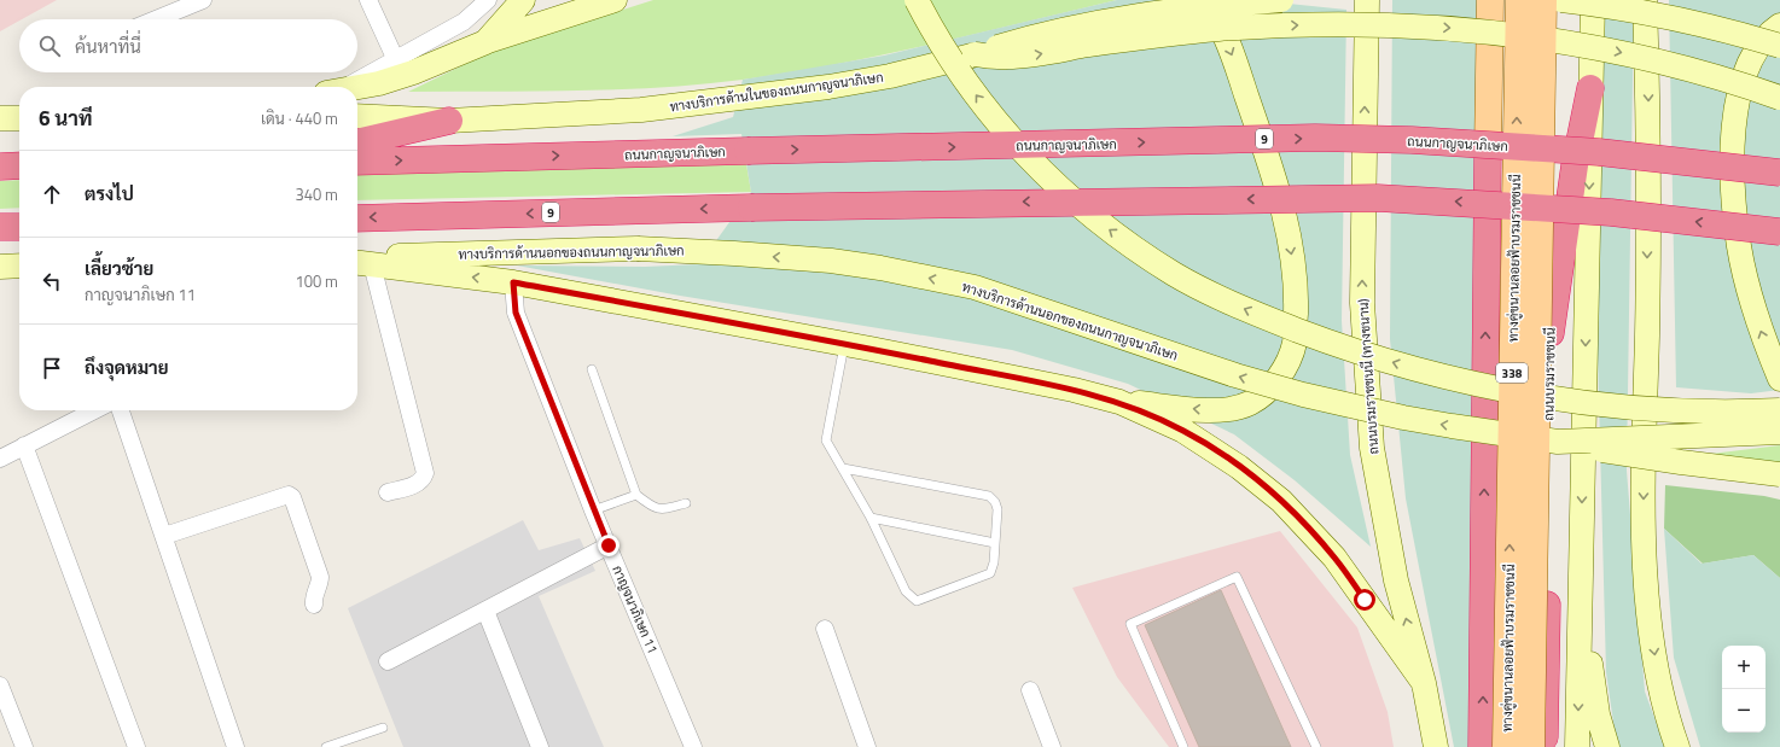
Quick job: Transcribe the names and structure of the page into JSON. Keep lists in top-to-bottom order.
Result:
{
  "streets": {
    "highway": [
      "9",
      "ถนนกาญจนาภิเษก",
      "338",
      "ถนนบรมราชชนนี"
    ],
    "main road": [
      "ทางบริการด้านในของถนนกาญจนาภิเษก",
      "ทางบริการด้านนอกของถนนกาญจนาภิเษก",
      "ทางคู่ขนานลอยฟ้าบรมราชชนนี",
      "ถนนบรมราชชนนี (ทางขนาน)"
    ],
    "street": ["กาญจนาภิเษก 11"]
  },
  "page": {
    "search": "ค้นหาที่นี่",
    "heading": ["6 นาที", "เดิน · 440 m"],
    "list": [
      ["ตรงไป", "340 m"],
      ["เลี้ยวซ้าย", "กาญจนาภิเษก 11", "100 m"],
      "ถึงจุดหมาย"
    ],
    "map_buttons": ["+", "−"]
  }
}
